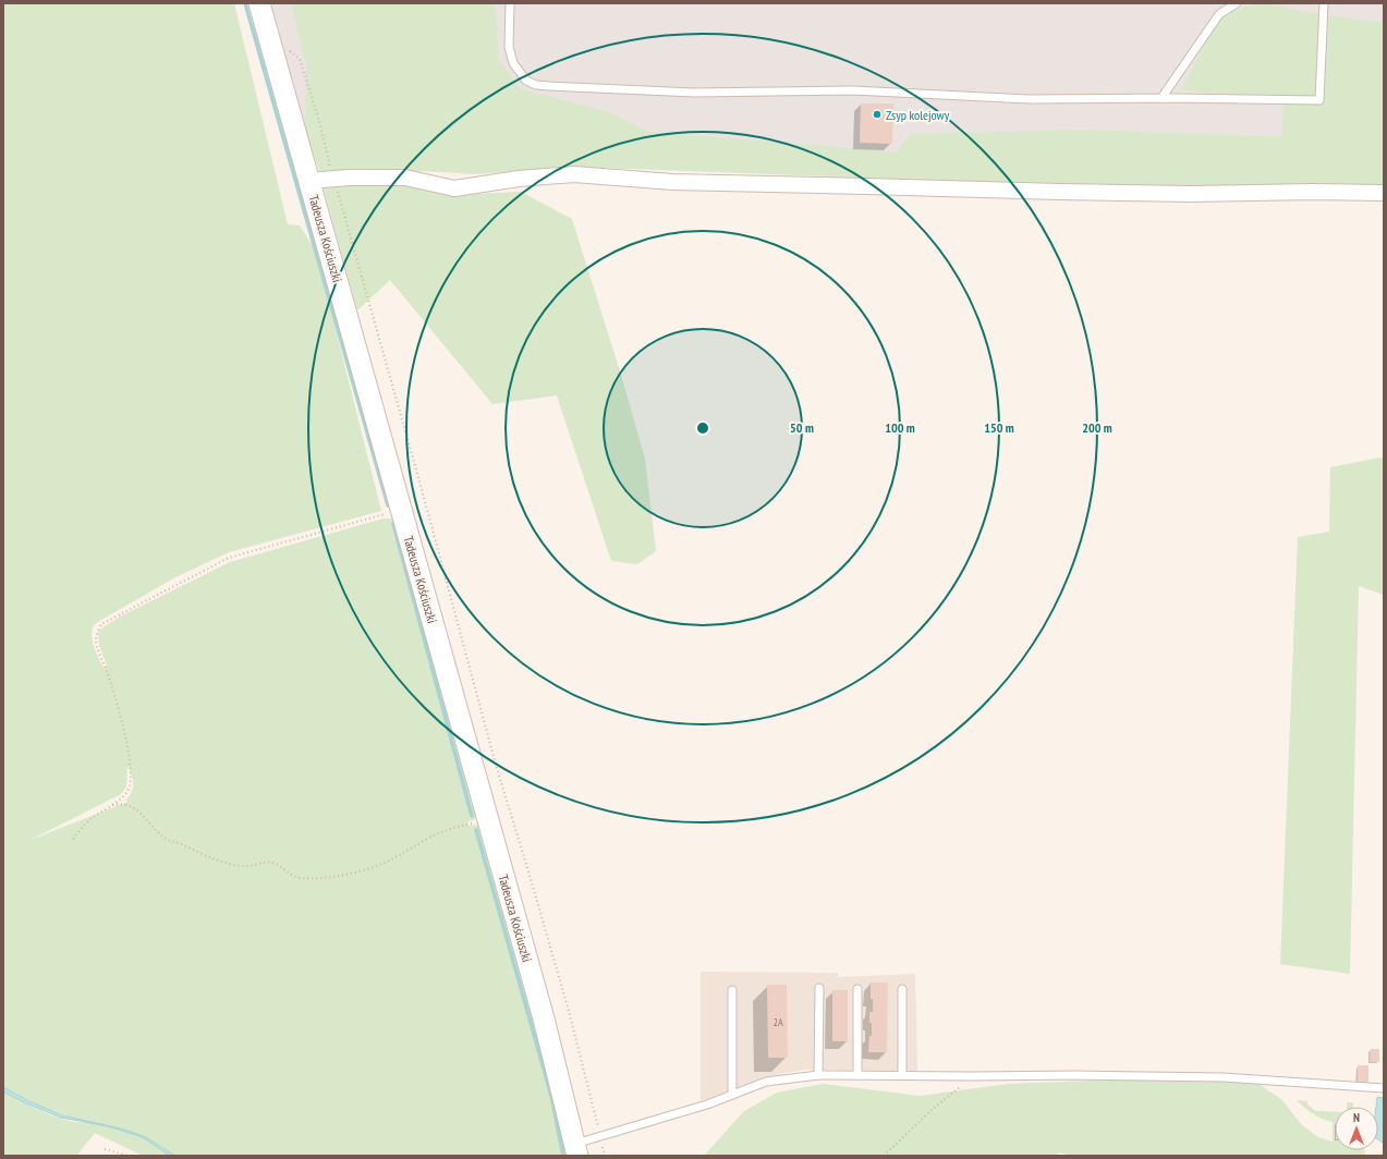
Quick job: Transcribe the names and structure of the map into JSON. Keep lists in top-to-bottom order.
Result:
{
  "streets": {
    "main road": ["Tadeusza Kościuszki"]
  },
  "places": ["Zsyp kolejowy"],
  "house_numbers": ["2A"],
  "north": "top",
  "rings": [
    "50 m",
    "100 m",
    "150 m",
    "200 m"
  ]
}
